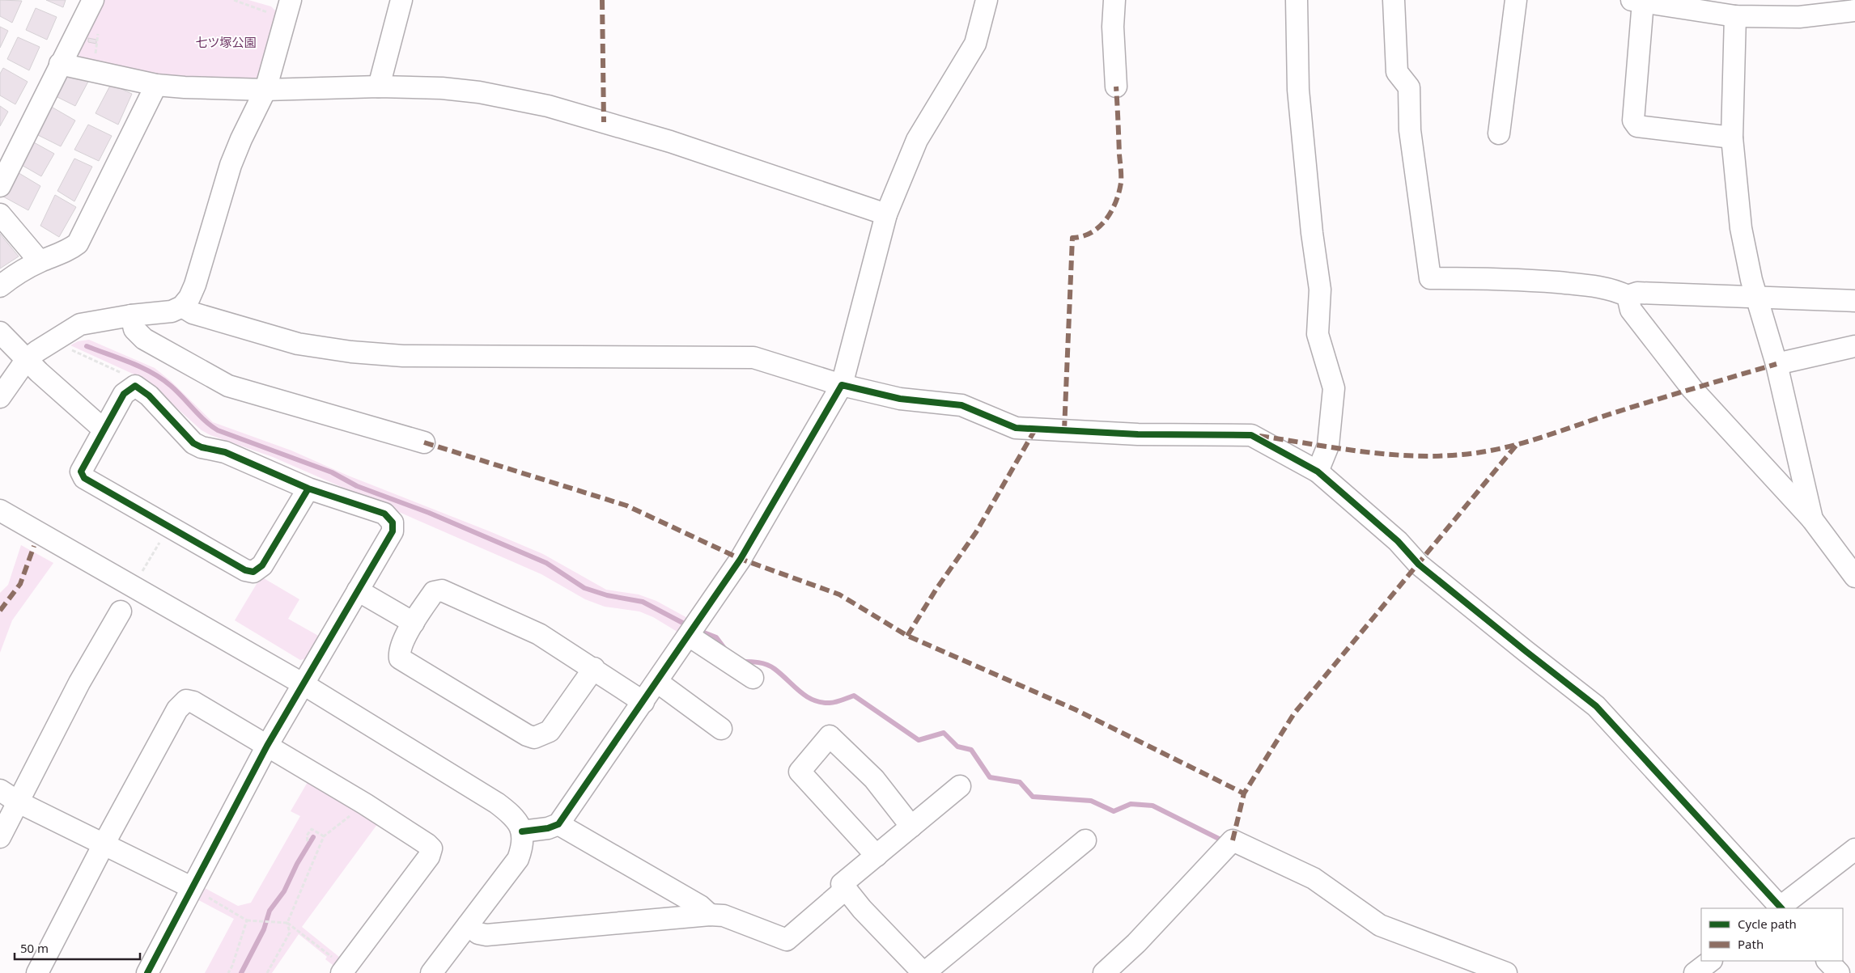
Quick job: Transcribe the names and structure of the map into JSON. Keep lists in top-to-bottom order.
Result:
{
  "parks": ["七ツ塚公園"],
  "legend": ["Cycle path", "Path"],
  "scale_bar": "50 m"
}
